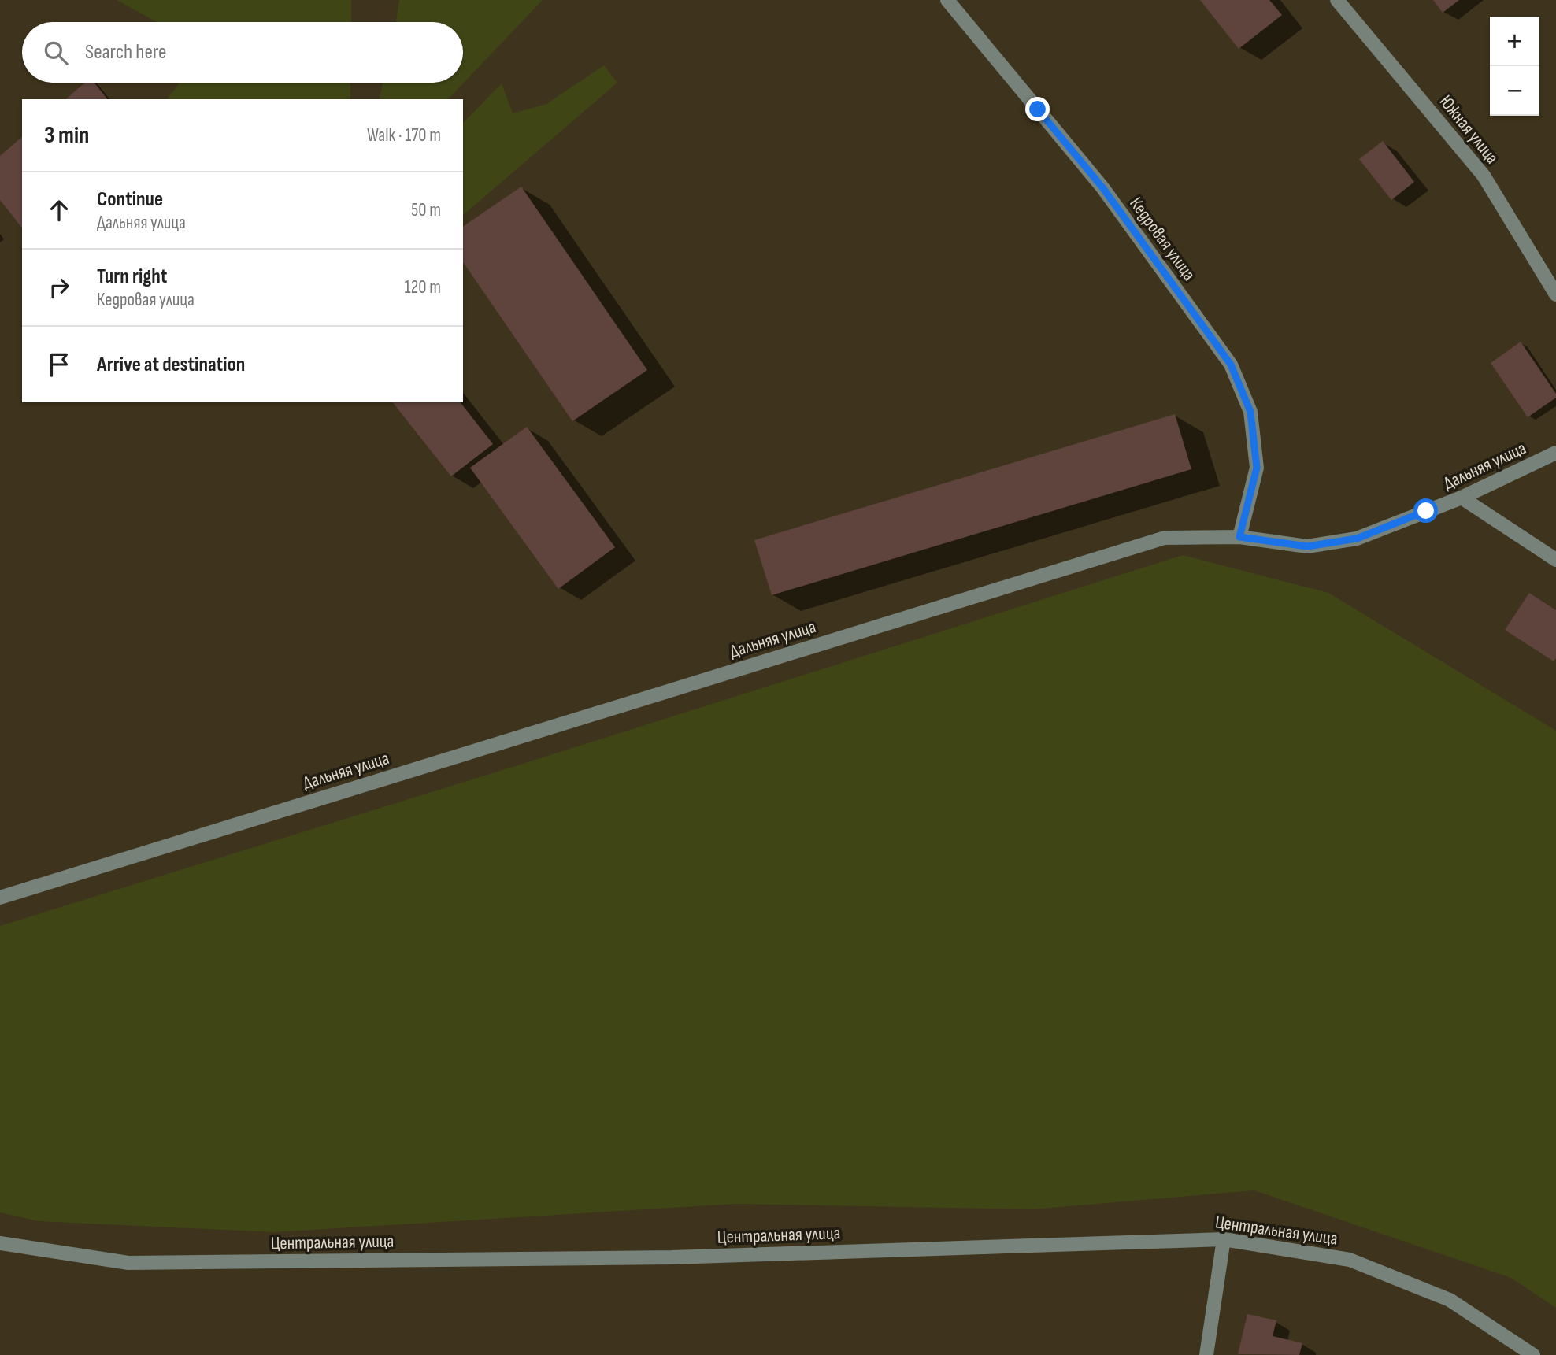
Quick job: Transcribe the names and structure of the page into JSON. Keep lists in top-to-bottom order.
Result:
{
  "streets": {
    "street": [
      "Южная улица",
      "Кедровая улица",
      "Дальняя улица",
      "Центральная улица"
    ]
  },
  "crossings": [
    ["Кедровая улица", "Дальняя улица"]
  ],
  "page": {
    "map_buttons": ["+", "−"],
    "search": "Search here",
    "heading": ["3 min", "Walk · 170 m"],
    "list": [
      ["Continue", "Дальняя улица", "50 m"],
      ["Turn right", "Кедровая улица", "120 m"],
      "Arrive at destination"
    ]
  }
}
